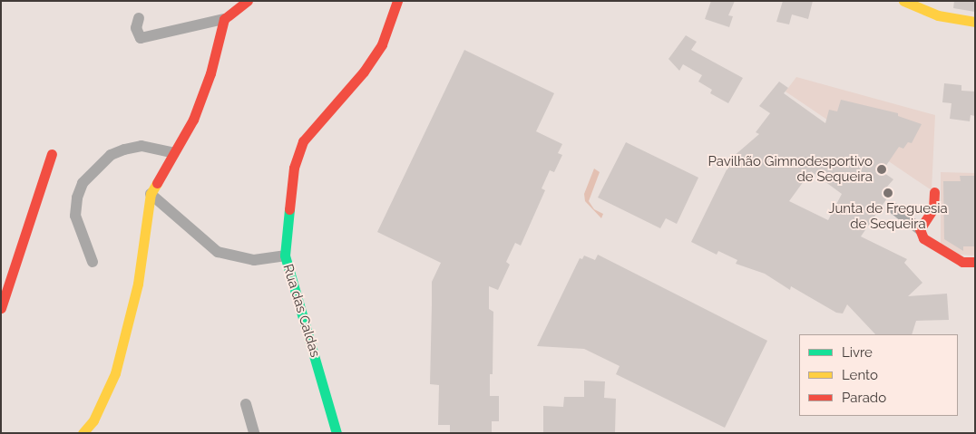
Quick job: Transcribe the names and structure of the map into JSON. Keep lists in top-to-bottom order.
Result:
{
  "streets": {
    "street": ["Rua das Caldas"]
  },
  "places": ["Pavilhão Gimnodesportivo de Sequeira", "Junta de Freguesia de Sequeira"],
  "legend": ["Livre", "Lento", "Parado"]
}
